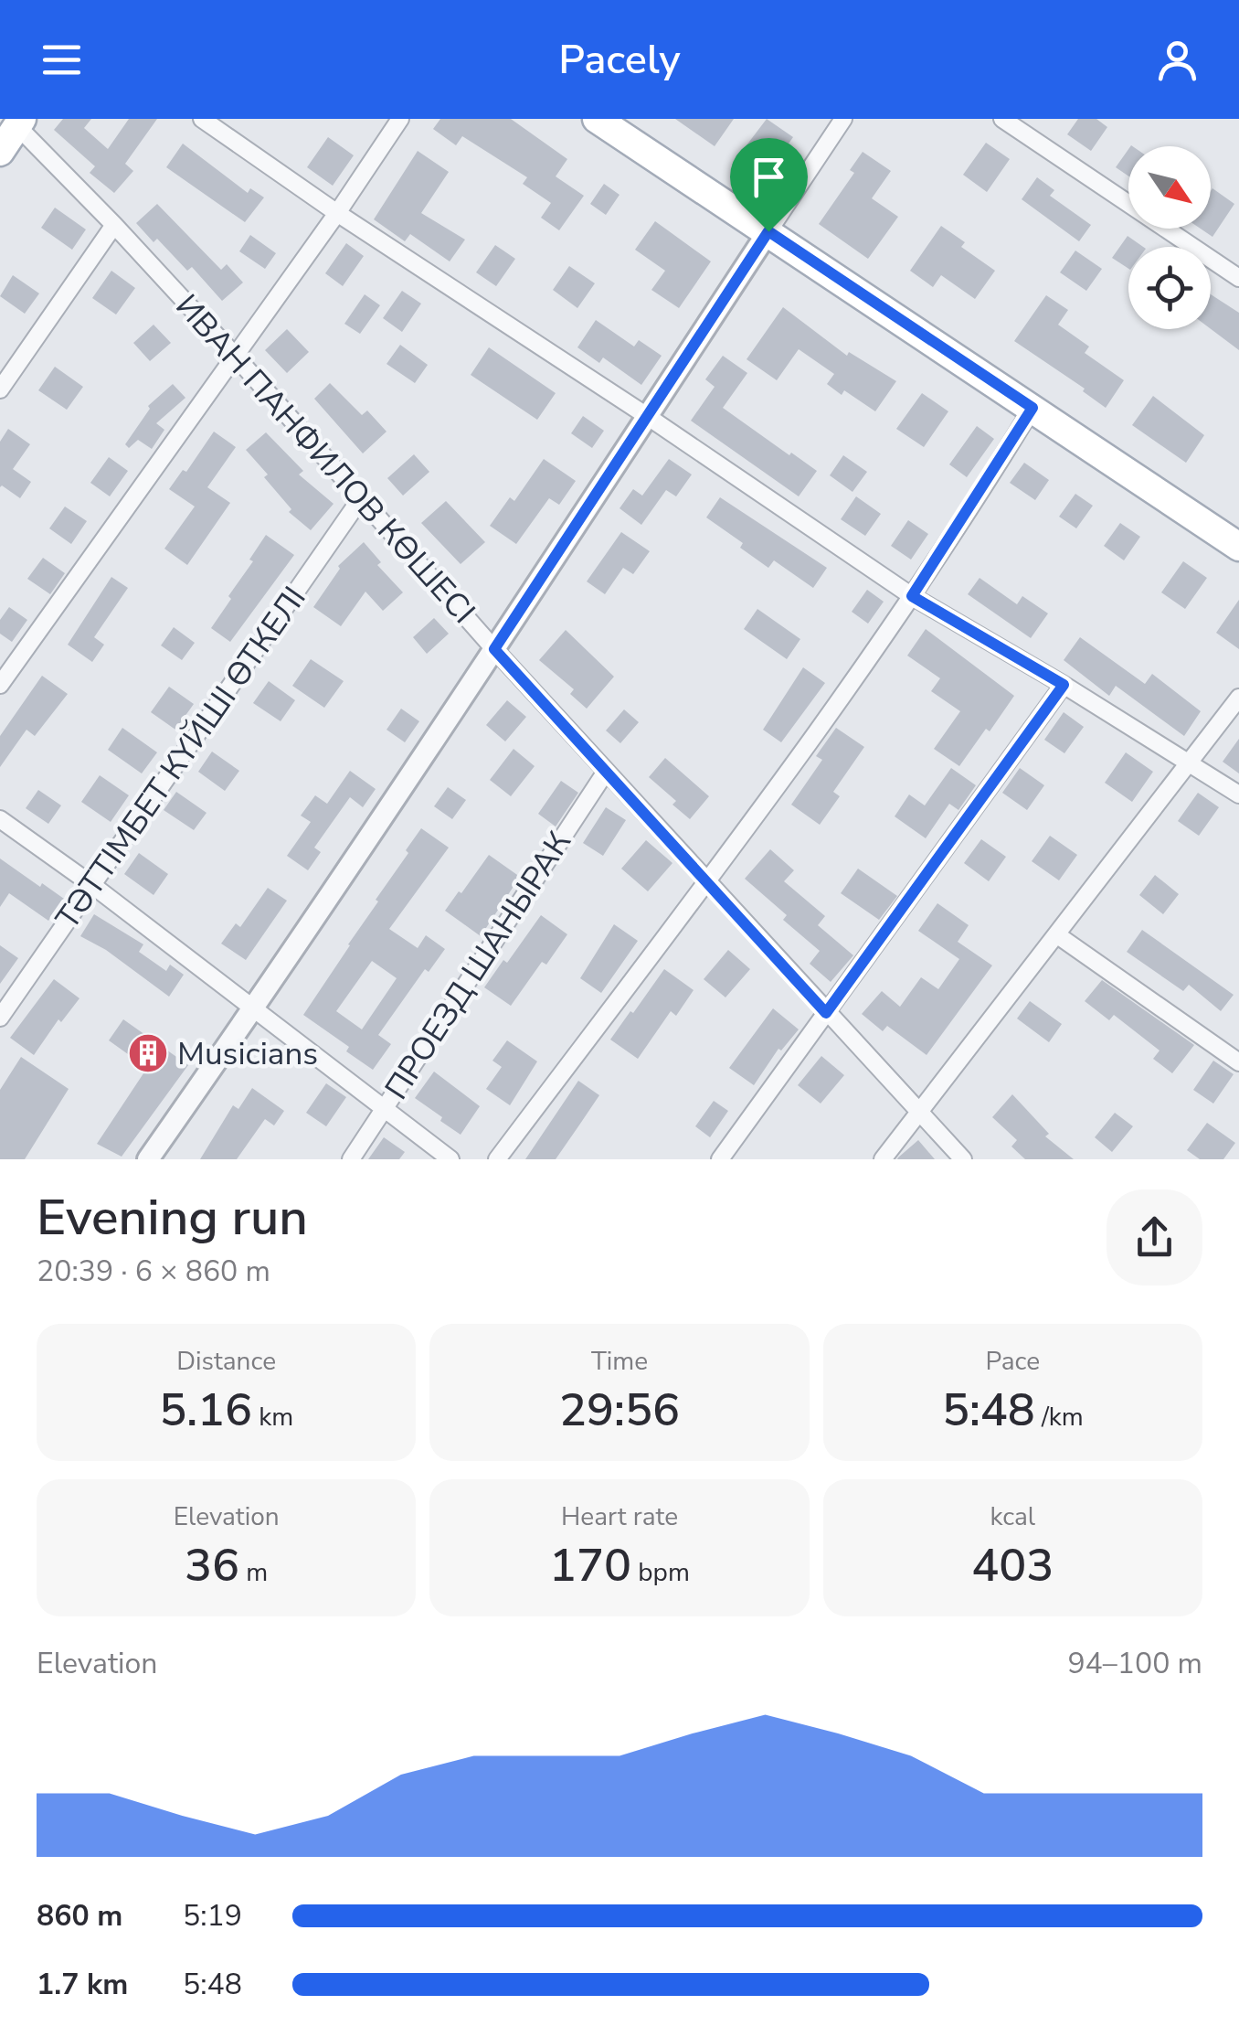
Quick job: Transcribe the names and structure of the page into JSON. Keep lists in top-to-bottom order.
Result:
{
  "streets": {
    "street": ["ИВАН ПАНФИЛОВ КӨШЕСІ", "ТӘТТІМБЕТ КҮЙШІ ӨТКЕЛІ", "ПРОЕЗД ШАНЫРАК"]
  },
  "crossings": [
    ["ИВАН ПАНФИЛОВ КӨШЕСІ", "ТӘТТІМБЕТ КҮЙШІ ӨТКЕЛІ"],
    ["ИВАН ПАНФИЛОВ КӨШЕСІ", "ПРОЕЗД ШАНЫРАК"]
  ],
  "places": {
    "building": ["Musicians"]
  },
  "north": "bottom right",
  "page": {
    "header": "Pacely",
    "heading": ["Evening run", "20:39 · 6 × 860 m"],
    "stats": [
      ["Distance", "5.16 km"],
      ["Time", "29:56"],
      ["Pace", "5:48 /km"],
      ["Elevation", "36 m"],
      ["Heart rate", "170 bpm"],
      ["kcal", "403"]
    ],
    "chart": ["Elevation", "94–100 m"],
    "list": [
      {
        "name": "860 m",
        "note": "5:19"
      },
      {
        "name": "1.7 km",
        "note": "5:48"
      }
    ]
  }
}
